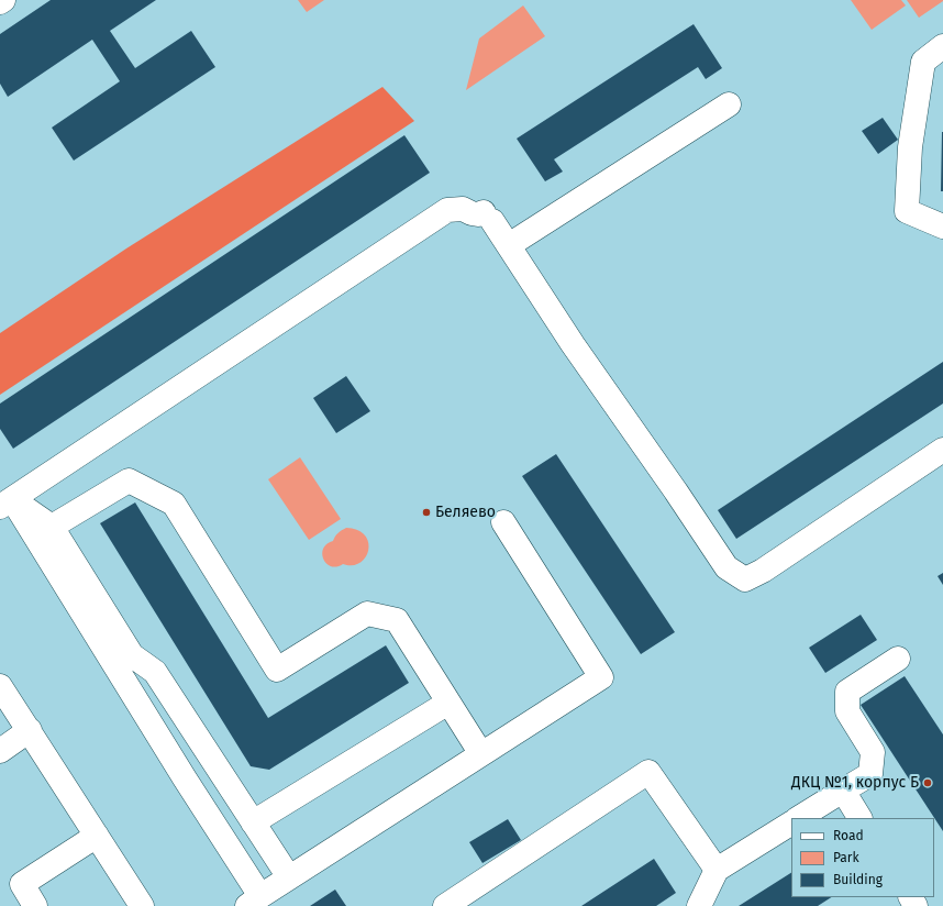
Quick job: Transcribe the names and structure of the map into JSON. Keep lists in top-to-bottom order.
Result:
{
  "places": ["Беляево", "ДКЦ №1, корпус Б"],
  "legend": ["Road", "Park", "Building"]
}
